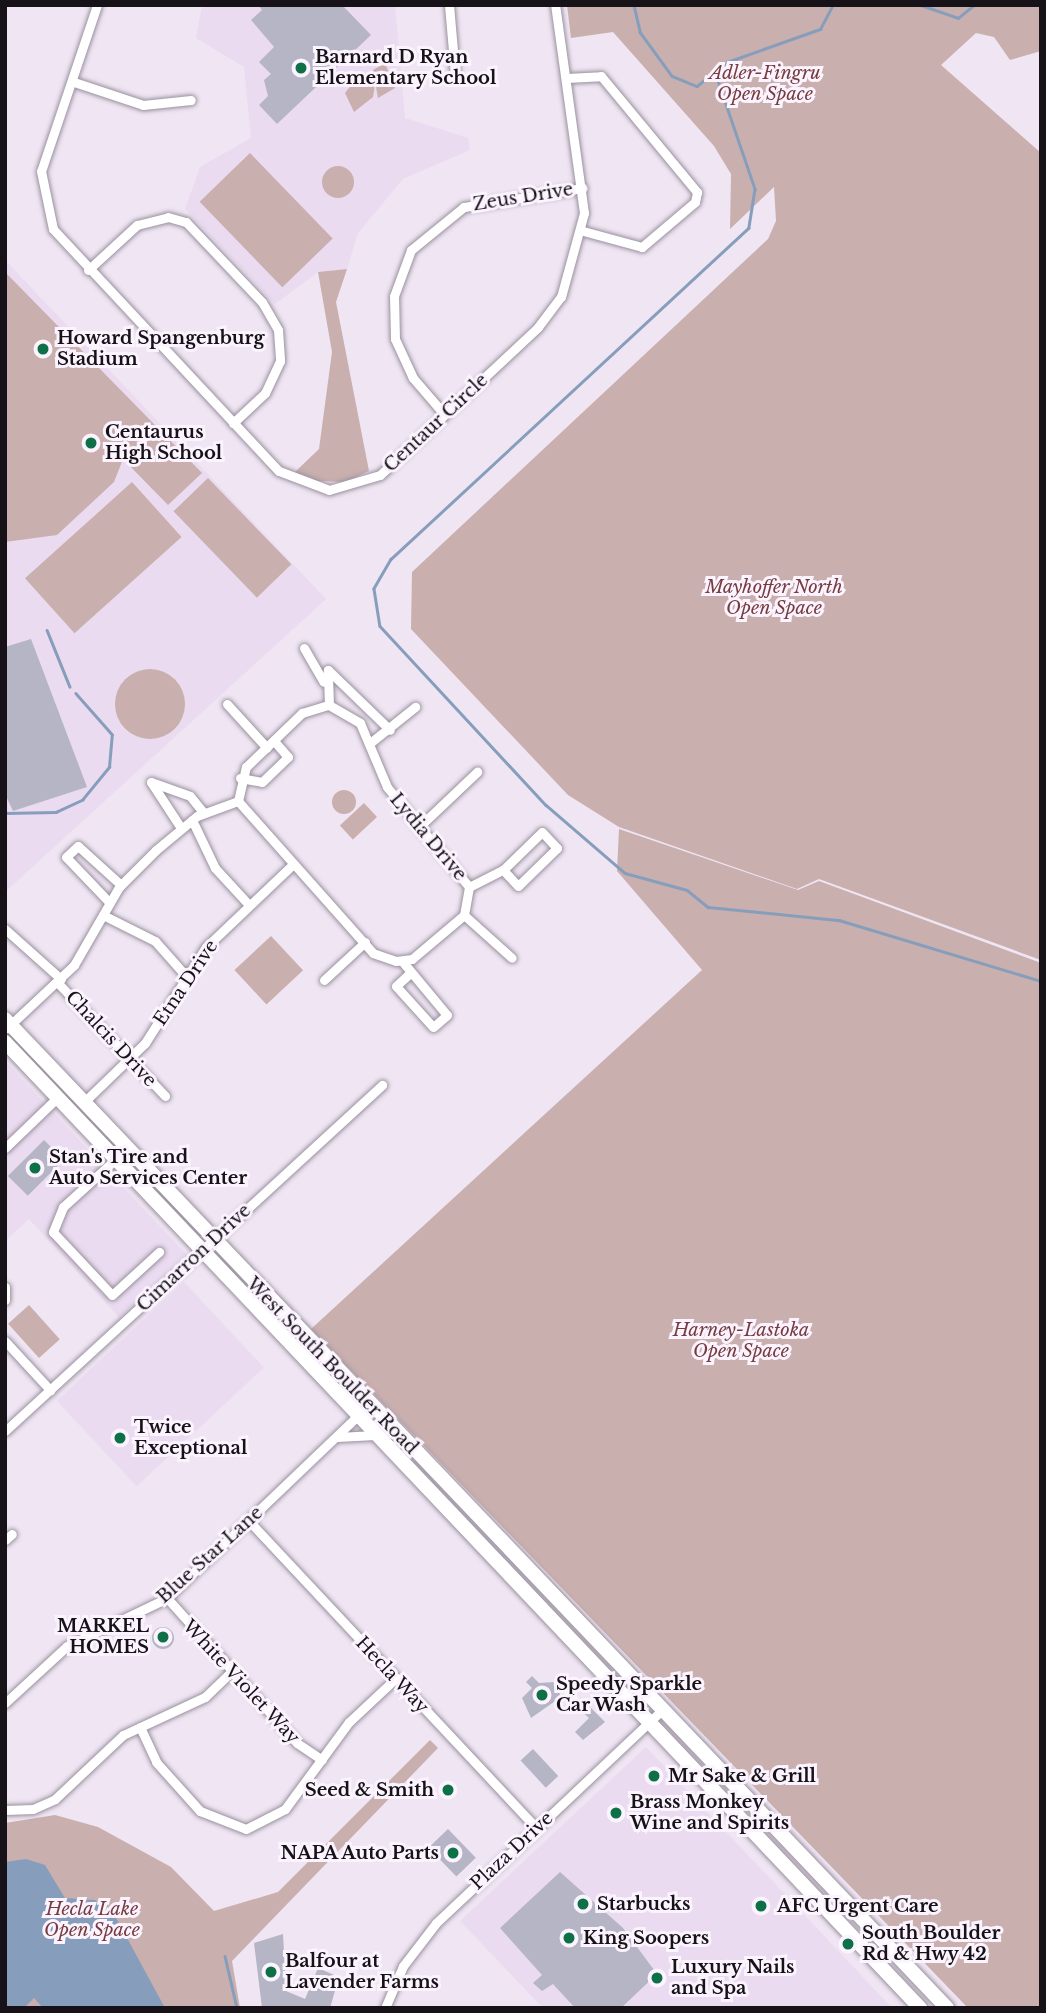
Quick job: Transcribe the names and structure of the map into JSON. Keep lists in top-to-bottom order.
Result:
{
  "streets": {
    "main road": ["West South Boulder Road"],
    "street": [
      "Zeus Drive",
      "Centaur Circle",
      "Lydia Drive",
      "Etna Drive",
      "Chalcis Drive",
      "Cimarron Drive",
      "Blue Star Lane",
      "Hecla Way",
      "White Violet Way",
      "Plaza Drive"
    ]
  },
  "crossings": [
    ["Zeus Drive", "Centaur Circle"],
    ["Etna Drive", "Chalcis Drive"],
    ["Etna Drive", "West South Boulder Road"],
    ["Cimarron Drive", "West South Boulder Road"],
    ["West South Boulder Road", "Blue Star Lane"],
    ["West South Boulder Road", "Plaza Drive"],
    ["Blue Star Lane", "Hecla Way"],
    ["Blue Star Lane", "White Violet Way"],
    ["Hecla Way", "Plaza Drive"]
  ],
  "parks": [
    "Adler-Fingru Open Space",
    "Mayhoffer North Open Space",
    "Harney-Lastoka Open Space",
    "Hecla Lake Open Space"
  ],
  "places": [
    "Barnard D Ryan Elementary School",
    "Howard Spangenburg Stadium",
    "Centaurus High School",
    "Stan's Tire and Auto Services Center",
    "Twice Exceptional",
    "MARKEL HOMES",
    "Speedy Sparkle Car Wash",
    "Mr Sake & Grill",
    "Seed & Smith",
    "Brass Monkey Wine and Spirits",
    "NAPA Auto Parts",
    "Starbucks",
    "AFC Urgent Care",
    "King Soopers",
    "South Boulder Rd & Hwy 42",
    "Balfour at Lavender Farms",
    "Luxury Nails and Spa"
  ]
}
